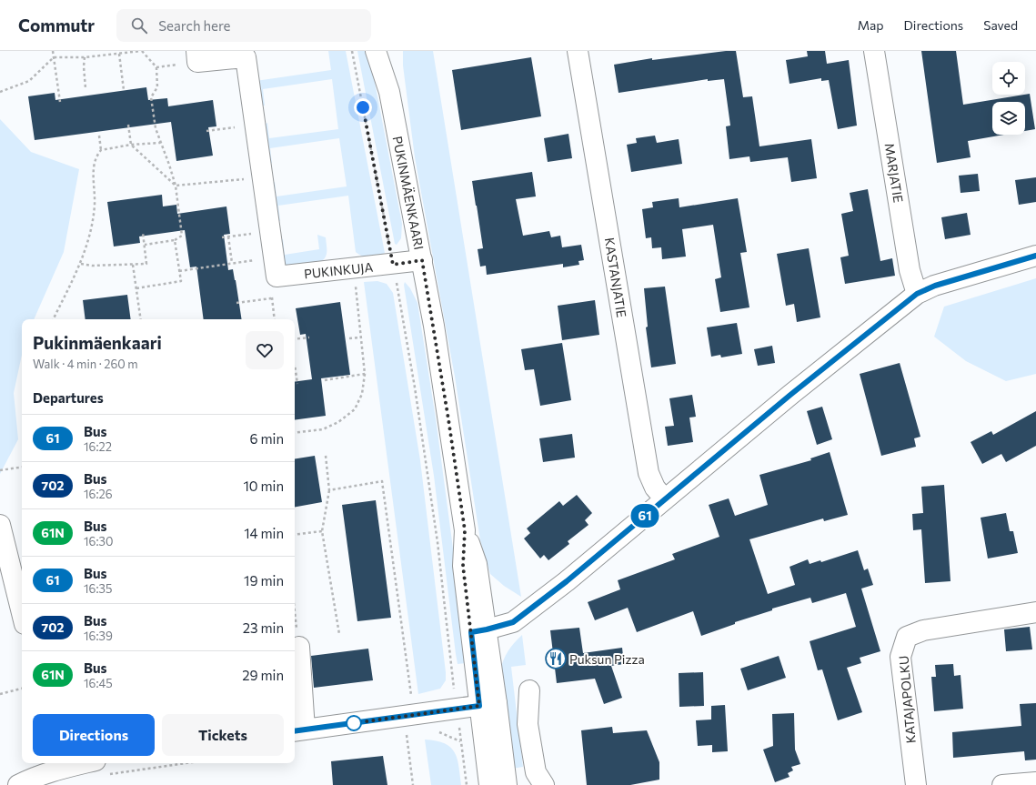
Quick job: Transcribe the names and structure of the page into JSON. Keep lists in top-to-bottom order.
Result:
{
  "streets": {
    "street": [
      "MARJATIE",
      "PUKINMÄENKAARI",
      "PUKINKUJA",
      "KASTANJATIE",
      "KATAJAPOLKU"
    ]
  },
  "crossings": [
    ["PUKINMÄENKAARI", "PUKINKUJA"]
  ],
  "places": {
    "restaurant": ["Puksun Pizza"]
  },
  "lines": ["bus line 61"],
  "page": {
    "header": "Commutr",
    "search": "Search here",
    "nav": ["Map", "Directions", "Saved"],
    "on_map": "61",
    "heading": [
      ["Pukinmäenkaari", "Walk · 4 min · 260 m"],
      "Departures"
    ],
    "list": [
      {
        "mark": "61",
        "name": "Bus",
        "note": "16:22",
        "value": "6 min"
      },
      {
        "mark": "702",
        "name": "Bus",
        "note": "16:26",
        "value": "10 min"
      },
      {
        "mark": "61N",
        "name": "Bus",
        "note": "16:30",
        "value": "14 min"
      },
      {
        "mark": "61",
        "name": "Bus",
        "note": "16:35",
        "value": "19 min"
      },
      {
        "mark": "702",
        "name": "Bus",
        "note": "16:39",
        "value": "23 min"
      },
      {
        "mark": "61N",
        "name": "Bus",
        "note": "16:45",
        "value": "29 min"
      }
    ],
    "buttons": ["Directions", "Tickets"]
  }
}
